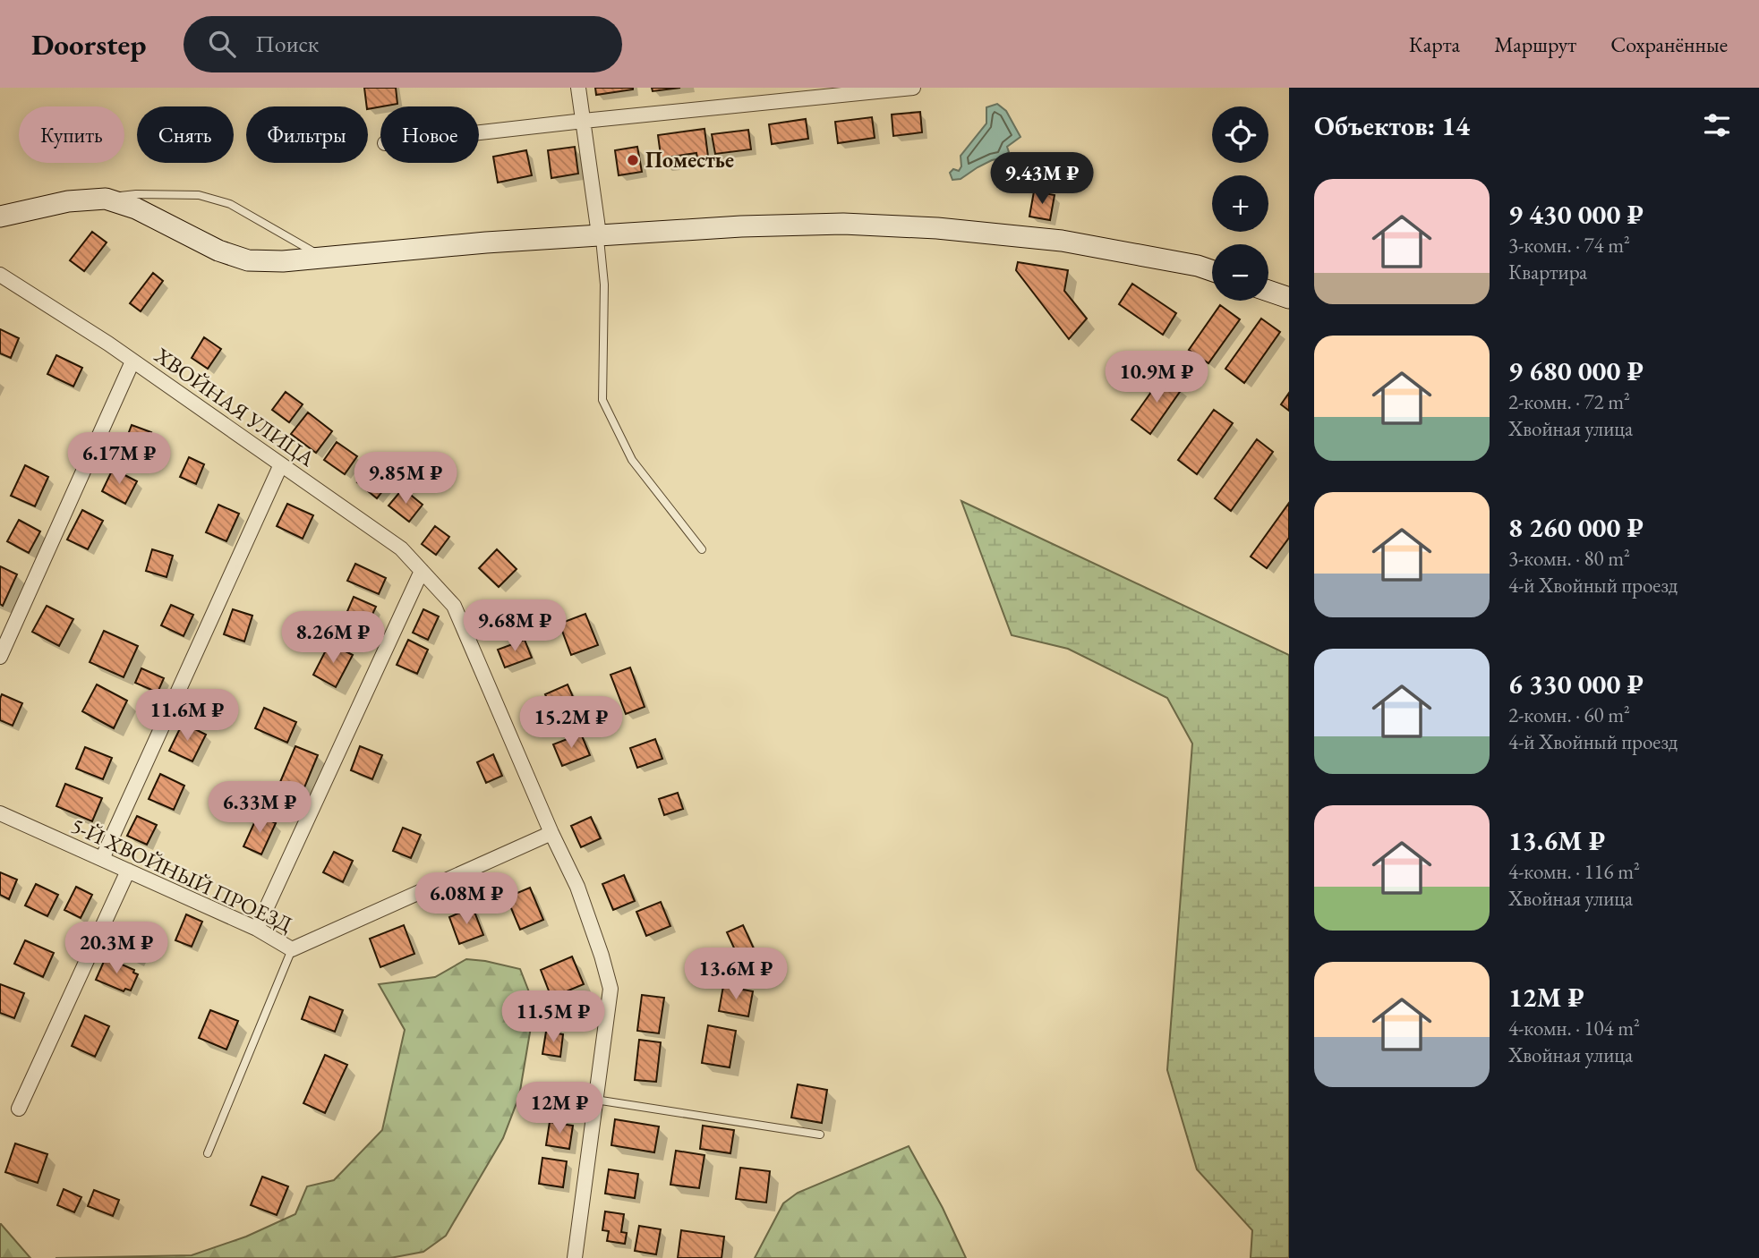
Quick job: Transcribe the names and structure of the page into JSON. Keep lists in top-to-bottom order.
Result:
{
  "streets": {
    "street": ["ХВОЙНАЯ УЛИЦА", "5-Й ХВОЙНЫЙ ПРОЕЗД"]
  },
  "crossings": [
    ["ХВОЙНАЯ УЛИЦА", "5-Й ХВОЙНЫЙ ПРОЕЗД"]
  ],
  "places": ["Поместье"],
  "page": {
    "header": "Doorstep",
    "search": "Поиск",
    "nav": ["Карта", "Маршрут", "Сохранённые"],
    "heading": "Объектов: 14",
    "map_buttons": ["+", "−"],
    "chip": [
      "Купить",
      "Снять",
      "Фильтры",
      "Новое"
    ],
    "price": [
      "9.43M ₽",
      "10.9M ₽",
      "6.17M ₽",
      "9.85M ₽",
      "9.68M ₽",
      "8.26M ₽",
      "11.6M ₽",
      "15.2M ₽",
      "6.33M ₽",
      "6.08M ₽",
      "20.3M ₽",
      "13.6M ₽",
      "11.5M ₽",
      "12M ₽"
    ],
    "list": [
      {
        "name": "9 430 000 ₽",
        "note": "3-комн. · 74 m² · Квартира"
      },
      {
        "name": "9 680 000 ₽",
        "note": "2-комн. · 72 m² · Хвойная улица"
      },
      {
        "name": "8 260 000 ₽",
        "note": "3-комн. · 80 m² · 4-й Хвойный проезд"
      },
      {
        "name": "6 330 000 ₽",
        "note": "2-комн. · 60 m² · 4-й Хвойный проезд"
      },
      {
        "name": "13.6M ₽",
        "note": "4-комн. · 116 m² · Хвойная улица"
      },
      {
        "name": "12M ₽",
        "note": "4-комн. · 104 m² · Хвойная улица"
      }
    ]
  }
}
